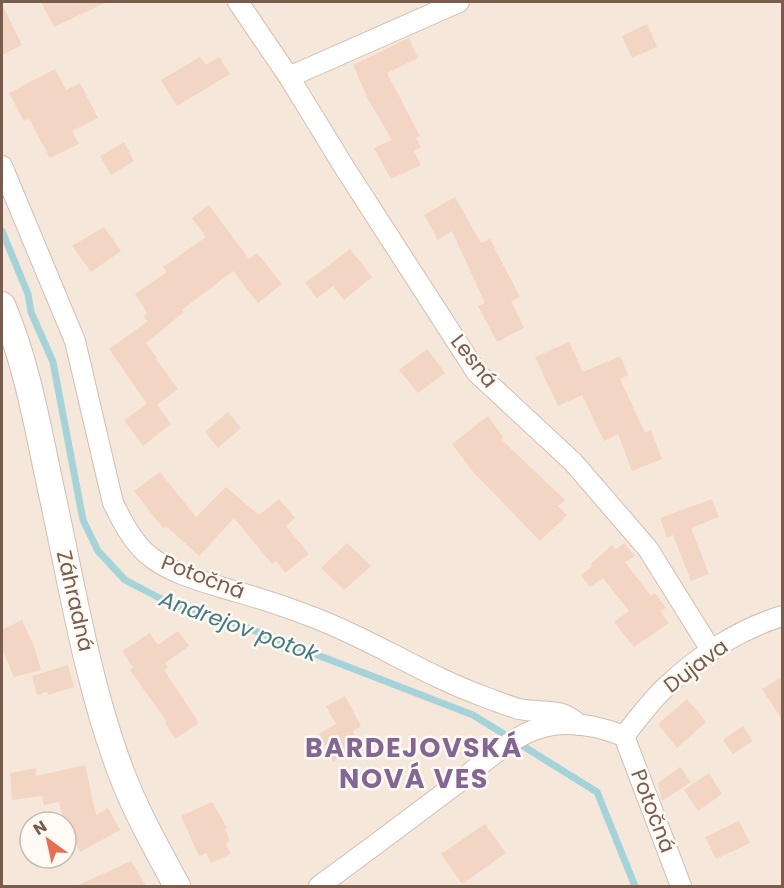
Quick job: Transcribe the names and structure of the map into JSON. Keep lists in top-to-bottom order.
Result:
{
  "streets": {
    "street": [
      "Lesná",
      "Potočná",
      "Záhradná",
      "Dujava"
    ]
  },
  "crossings": [
    ["Lesná", "Dujava"],
    ["Potočná", "Dujava"]
  ],
  "districts": ["BARDEJOVSKÁ NOVÁ VES"],
  "water": ["Andrejov potok"],
  "north": "top left"
}
